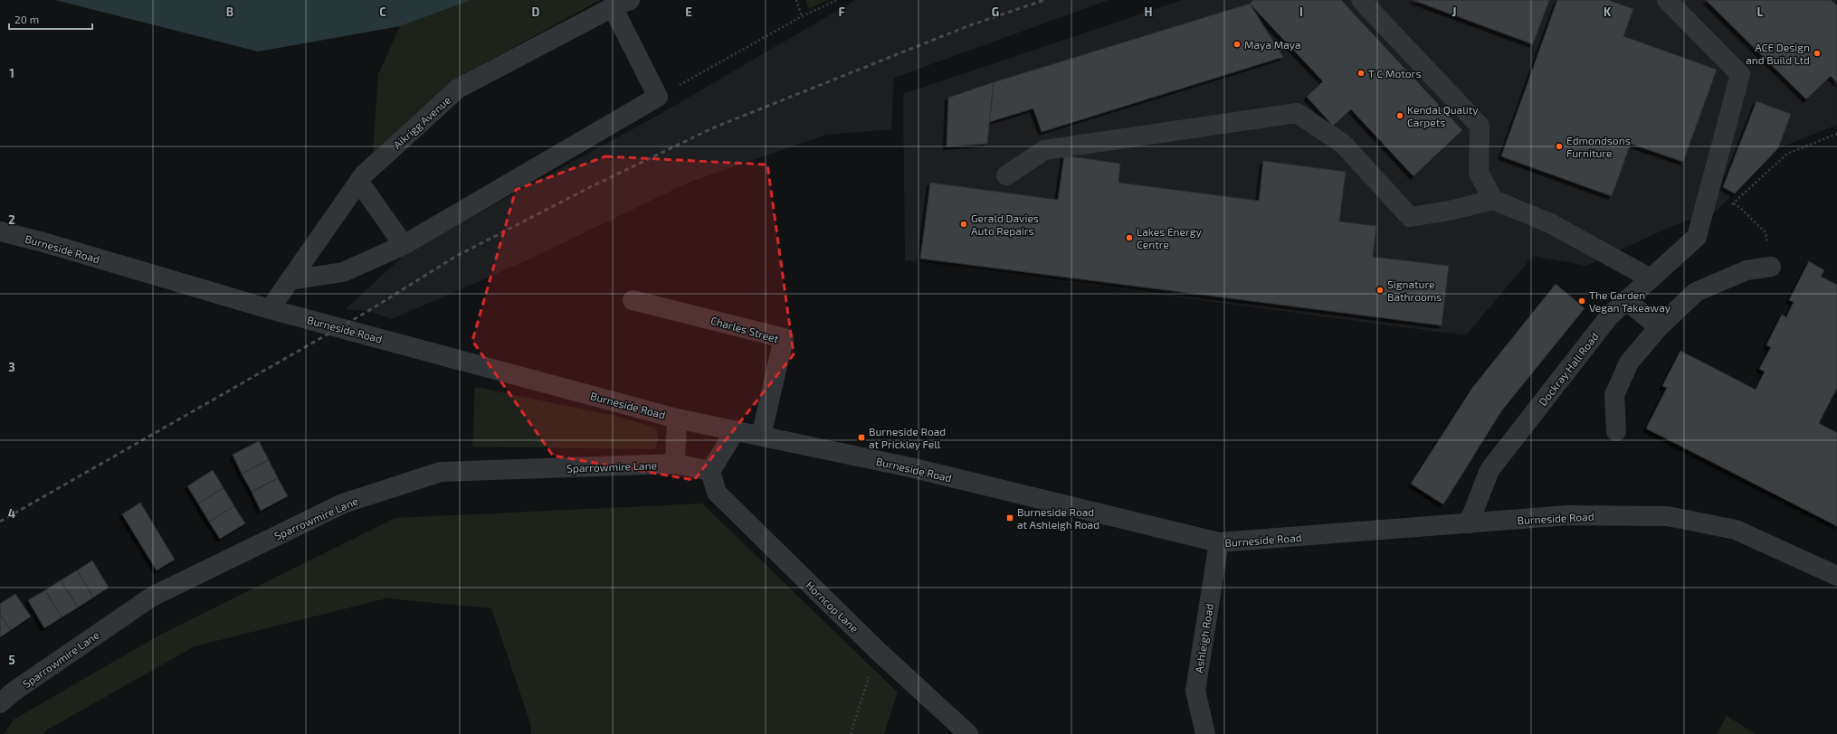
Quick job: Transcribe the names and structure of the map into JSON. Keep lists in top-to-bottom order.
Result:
{
  "streets": {
    "street": [
      "Aikrigg Avenue",
      "Burneside Road",
      "Charles Street",
      "Dockray Hall Road",
      "Sparrowmire Lane",
      "Horncop Lane",
      "Ashleigh Road"
    ]
  },
  "crossings": [
    ["Aikrigg Avenue", "Burneside Road"],
    ["Burneside Road", "Charles Street"],
    ["Burneside Road", "Dockray Hall Road"],
    ["Burneside Road", "Ashleigh Road"],
    ["Sparrowmire Lane", "Horncop Lane"]
  ],
  "places": {
    "other": [
      "Maya Maya",
      "ACE Design and Build Ltd",
      "T C Motors",
      "Kendal Quality Carpets",
      "Edmondsons Furniture",
      "Gerald Davies Auto Repairs",
      "Lakes Energy Centre",
      "Signature Bathrooms",
      "The Garden Vegan Takeaway"
    ],
    "transit": ["Burneside Road at Prickley Fell", "Burneside Road at Ashleigh Road"]
  },
  "scale_bar": "20 m",
  "grid": {
    "columns": [
      "B",
      "C",
      "D",
      "E",
      "F",
      "G",
      "H",
      "I",
      "J",
      "K",
      "L"
    ],
    "rows": [
      "1",
      "2",
      "3",
      "4",
      "5"
    ]
  }
}
